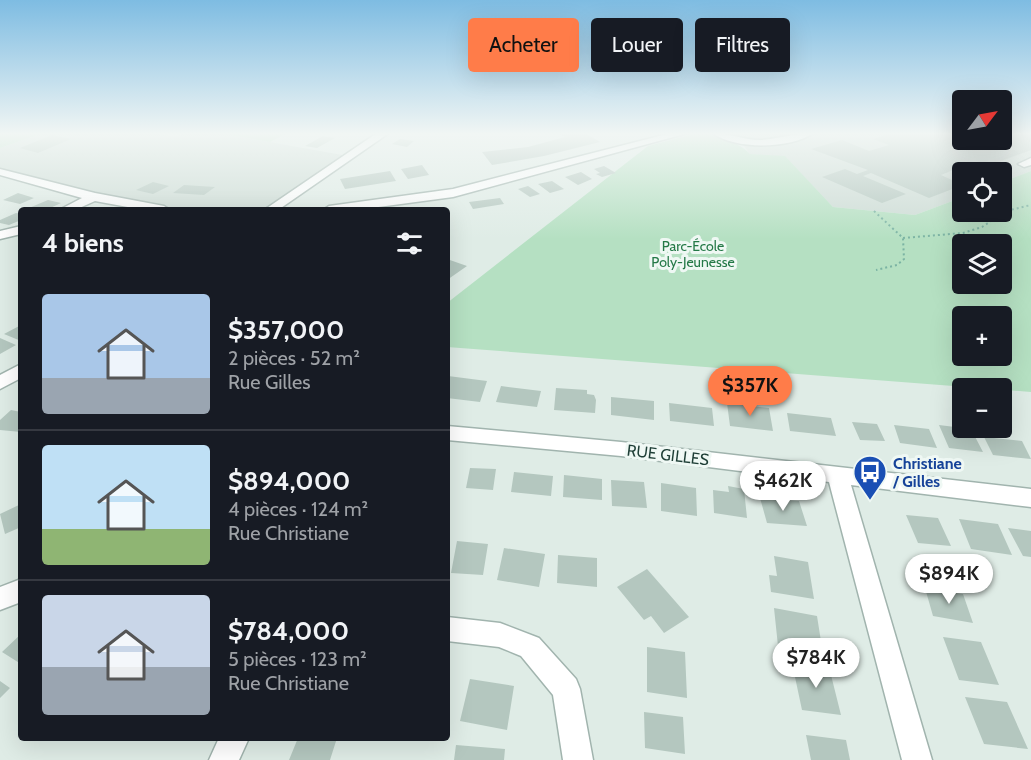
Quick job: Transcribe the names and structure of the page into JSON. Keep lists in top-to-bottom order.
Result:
{
  "streets": {
    "street": ["RUE GILLES"]
  },
  "parks": ["Parc-École Poly-Jeunesse"],
  "places": {
    "bus stop": ["Christiane / Gilles"]
  },
  "north": "top right",
  "page": {
    "chip": ["Acheter", "Louer", "Filtres"],
    "map_buttons": ["+", "−"],
    "heading": "4 biens",
    "list": [
      {
        "name": "$357,000",
        "note": "2 pièces · 52 m² · Rue Gilles"
      },
      {
        "name": "$894,000",
        "note": "4 pièces · 124 m² · Rue Christiane"
      },
      {
        "name": "$784,000",
        "note": "5 pièces · 123 m² · Rue Christiane"
      }
    ],
    "price": [
      "$357K",
      "$462K",
      "$894K",
      "$784K"
    ]
  }
}
